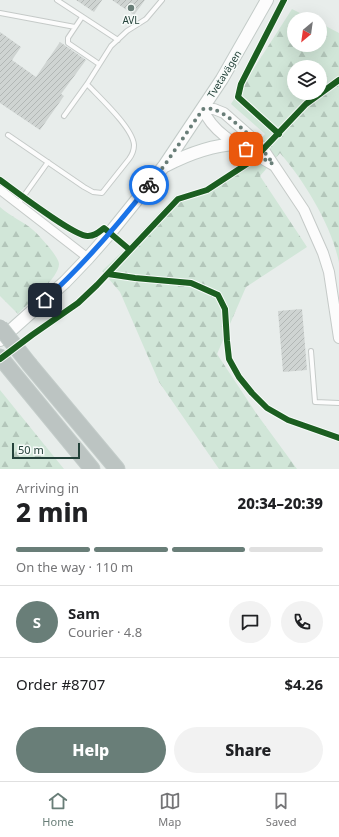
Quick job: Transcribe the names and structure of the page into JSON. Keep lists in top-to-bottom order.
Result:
{
  "streets": {
    "main road": ["Tvetavägen"]
  },
  "places": ["AVL"],
  "scale_bar": "50 m",
  "north": "bottom left",
  "page": {
    "scale": "50 m",
    "heading": ["2 min", "Arriving in", "20:34–20:39"],
    "panel": [
      "Sam",
      "Courier · 4.8",
      "Order #8707",
      "$4.26"
    ],
    "bar": "On the way · 110 m",
    "round": "S",
    "buttons": ["Help", "Share"],
    "tabs": ["Home", "Map", "Saved"]
  }
}
